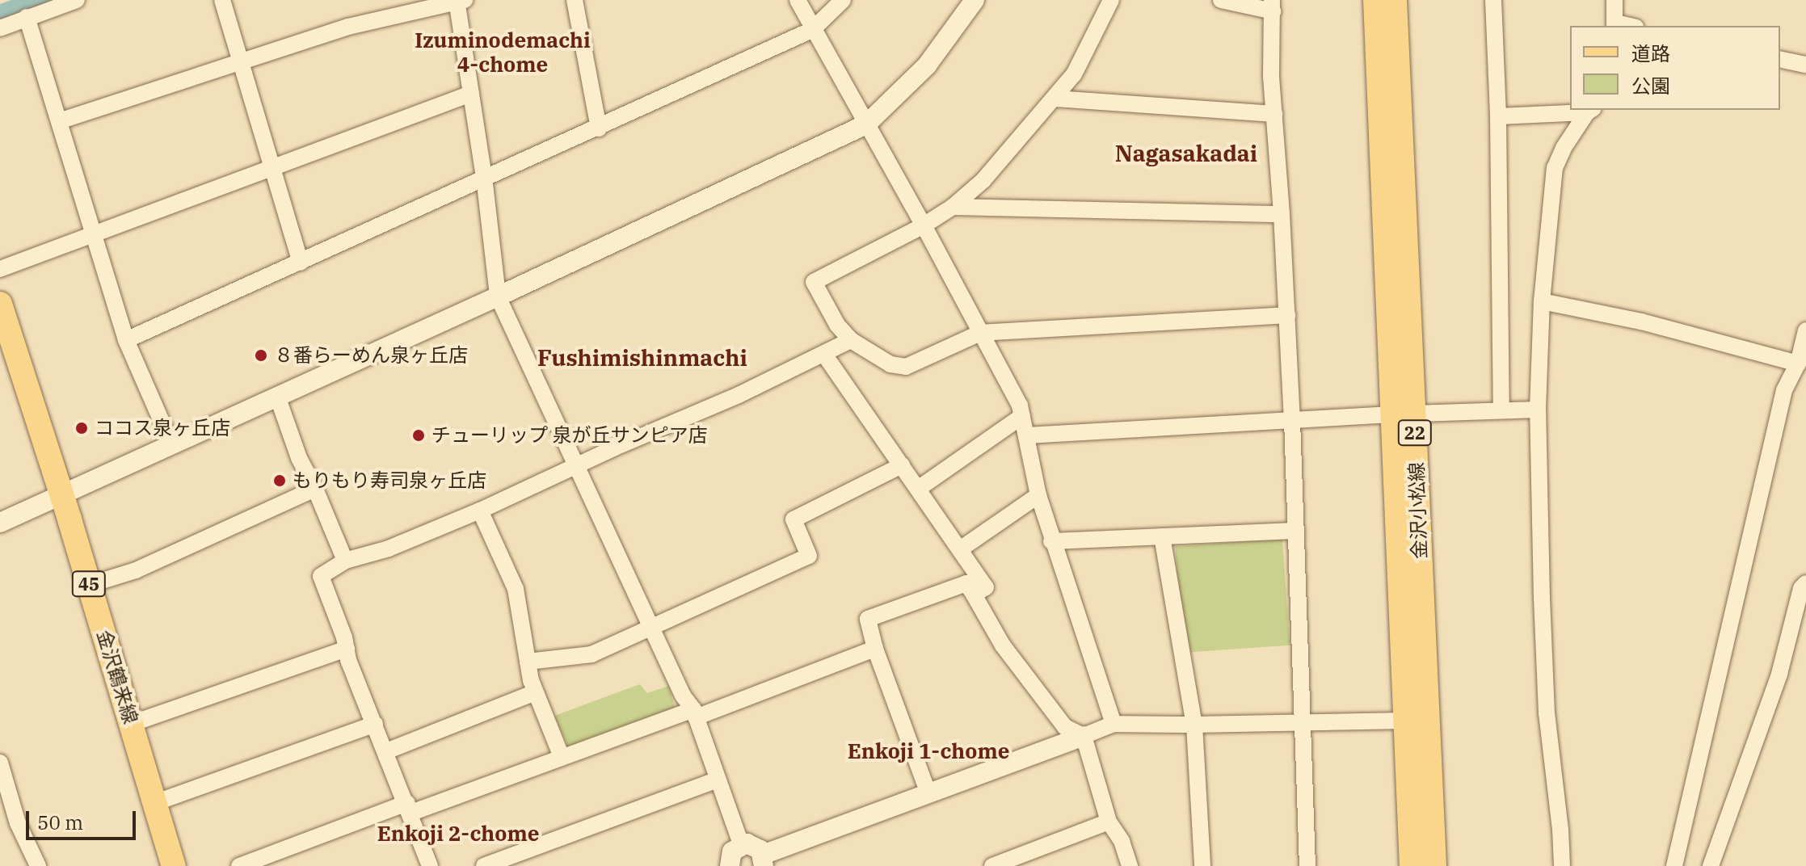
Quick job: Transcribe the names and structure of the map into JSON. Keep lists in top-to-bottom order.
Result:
{
  "streets": {
    "main road": [
      "22",
      "金沢小松線",
      "45",
      "金沢鶴来線"
    ]
  },
  "districts": [
    "Izuminodemachi 4-chome",
    "Nagasakadai",
    "Fushimishinmachi",
    "Enkoji 1-chome",
    "Enkoji 2-chome"
  ],
  "places": [
    "８番らーめん泉ヶ丘店",
    "ココス泉ヶ丘店",
    "チューリップ 泉が丘サンピア店",
    "もりもり寿司泉ヶ丘店"
  ],
  "legend": ["道路", "公園"],
  "scale_bar": "50 m"
}
